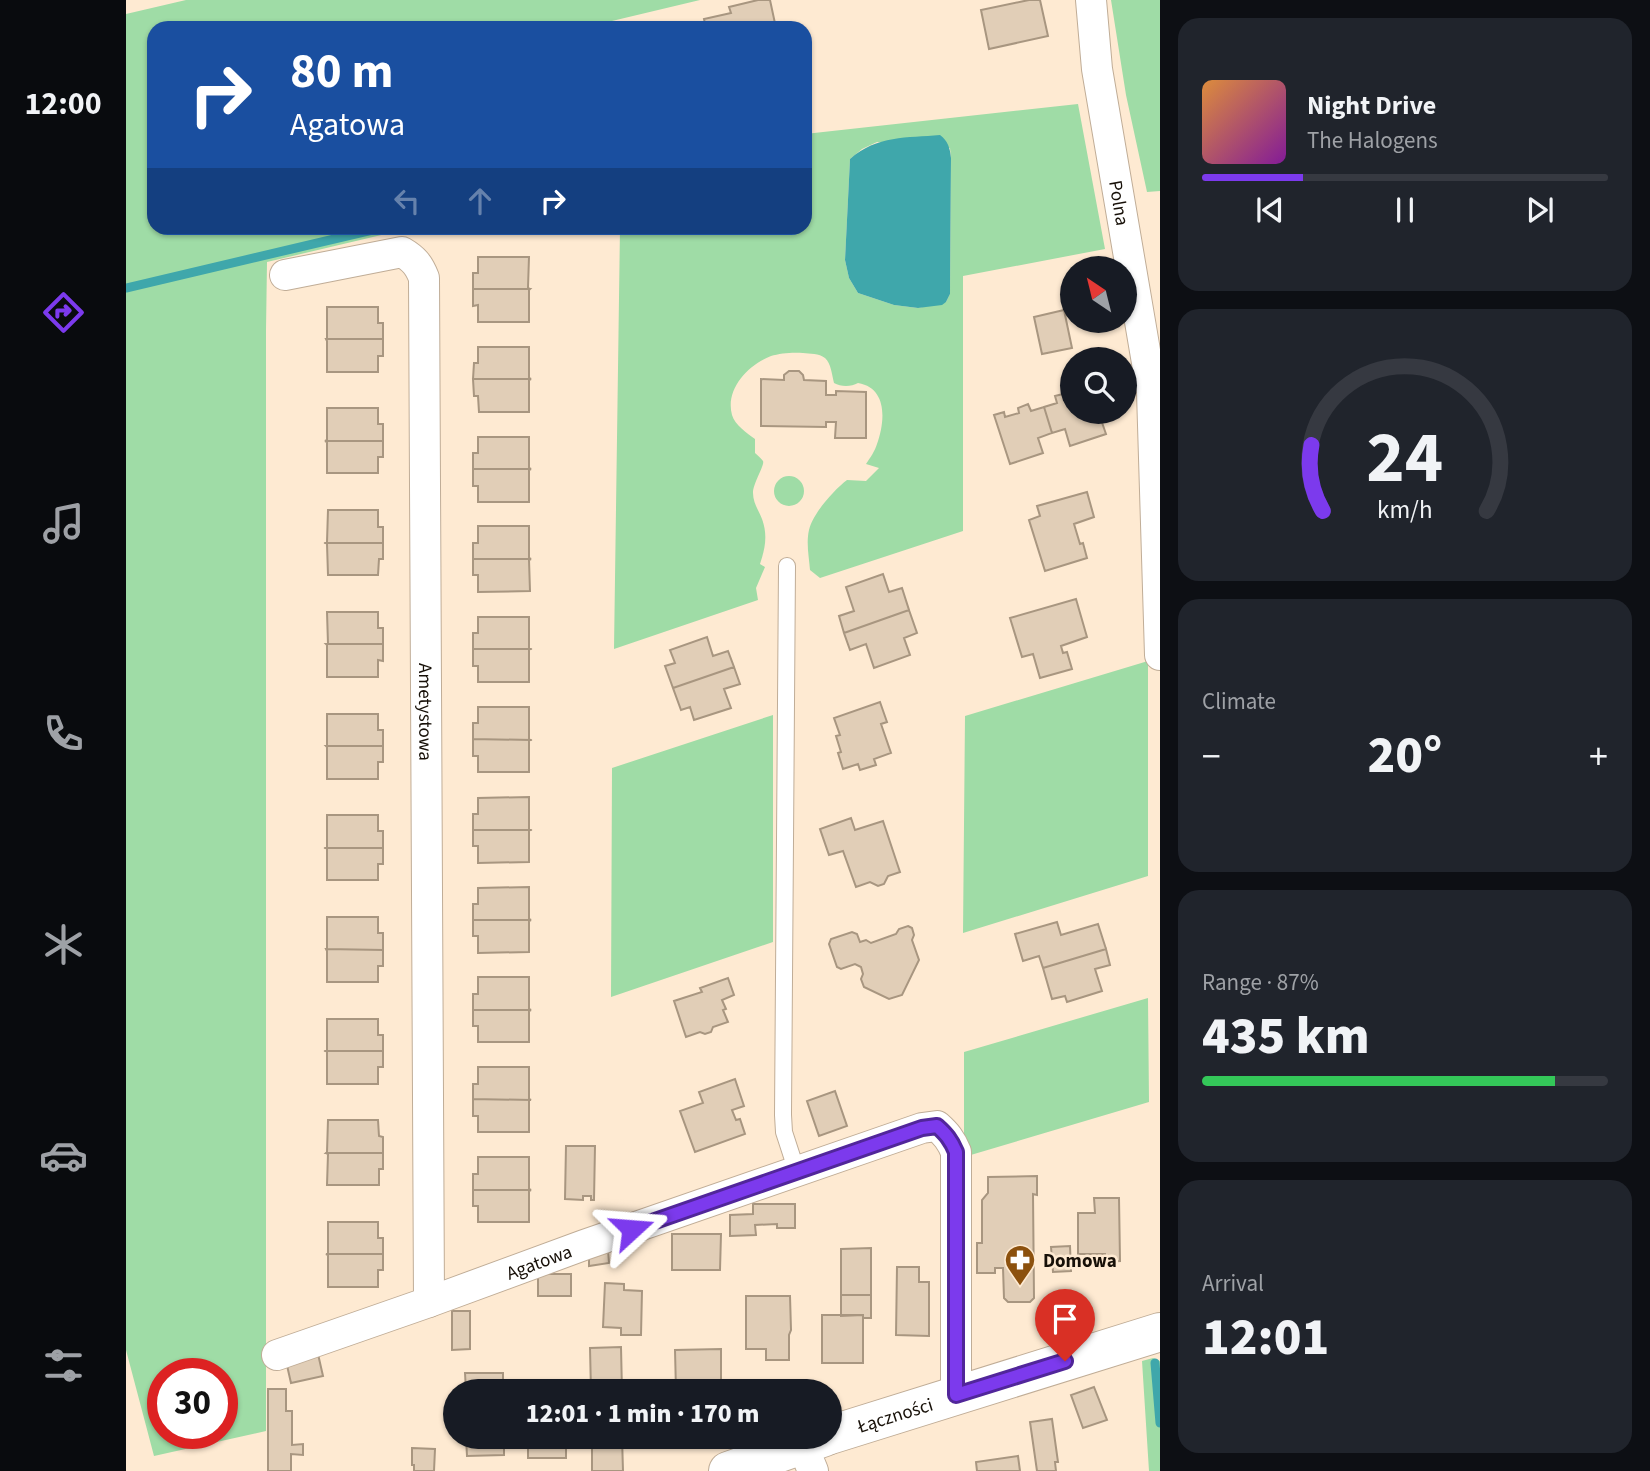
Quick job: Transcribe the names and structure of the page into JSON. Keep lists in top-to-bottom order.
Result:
{
  "streets": {
    "street": [
      "Polna",
      "Ametystowa",
      "Agatowa",
      "Łączności"
    ]
  },
  "crossings": [
    ["Ametystowa", "Agatowa"],
    ["Agatowa", "Łączności"]
  ],
  "places": {
    "pharmacy": ["Domowa"]
  },
  "north": "top left",
  "page": {
    "tabs": "12:00",
    "turn": ["80 m", "Agatowa"],
    "song": ["Night Drive", "The Halogens"],
    "tile": [
      "Climate",
      ["Range · 87%", "435 km"],
      ["Arrival", "12:01"]
    ],
    "heat": ["−", "20°", "+"],
    "limit": "30",
    "trip": "12:01 · 1 min · 170 m",
    "gauge": ["24", "km/h"]
  }
}
